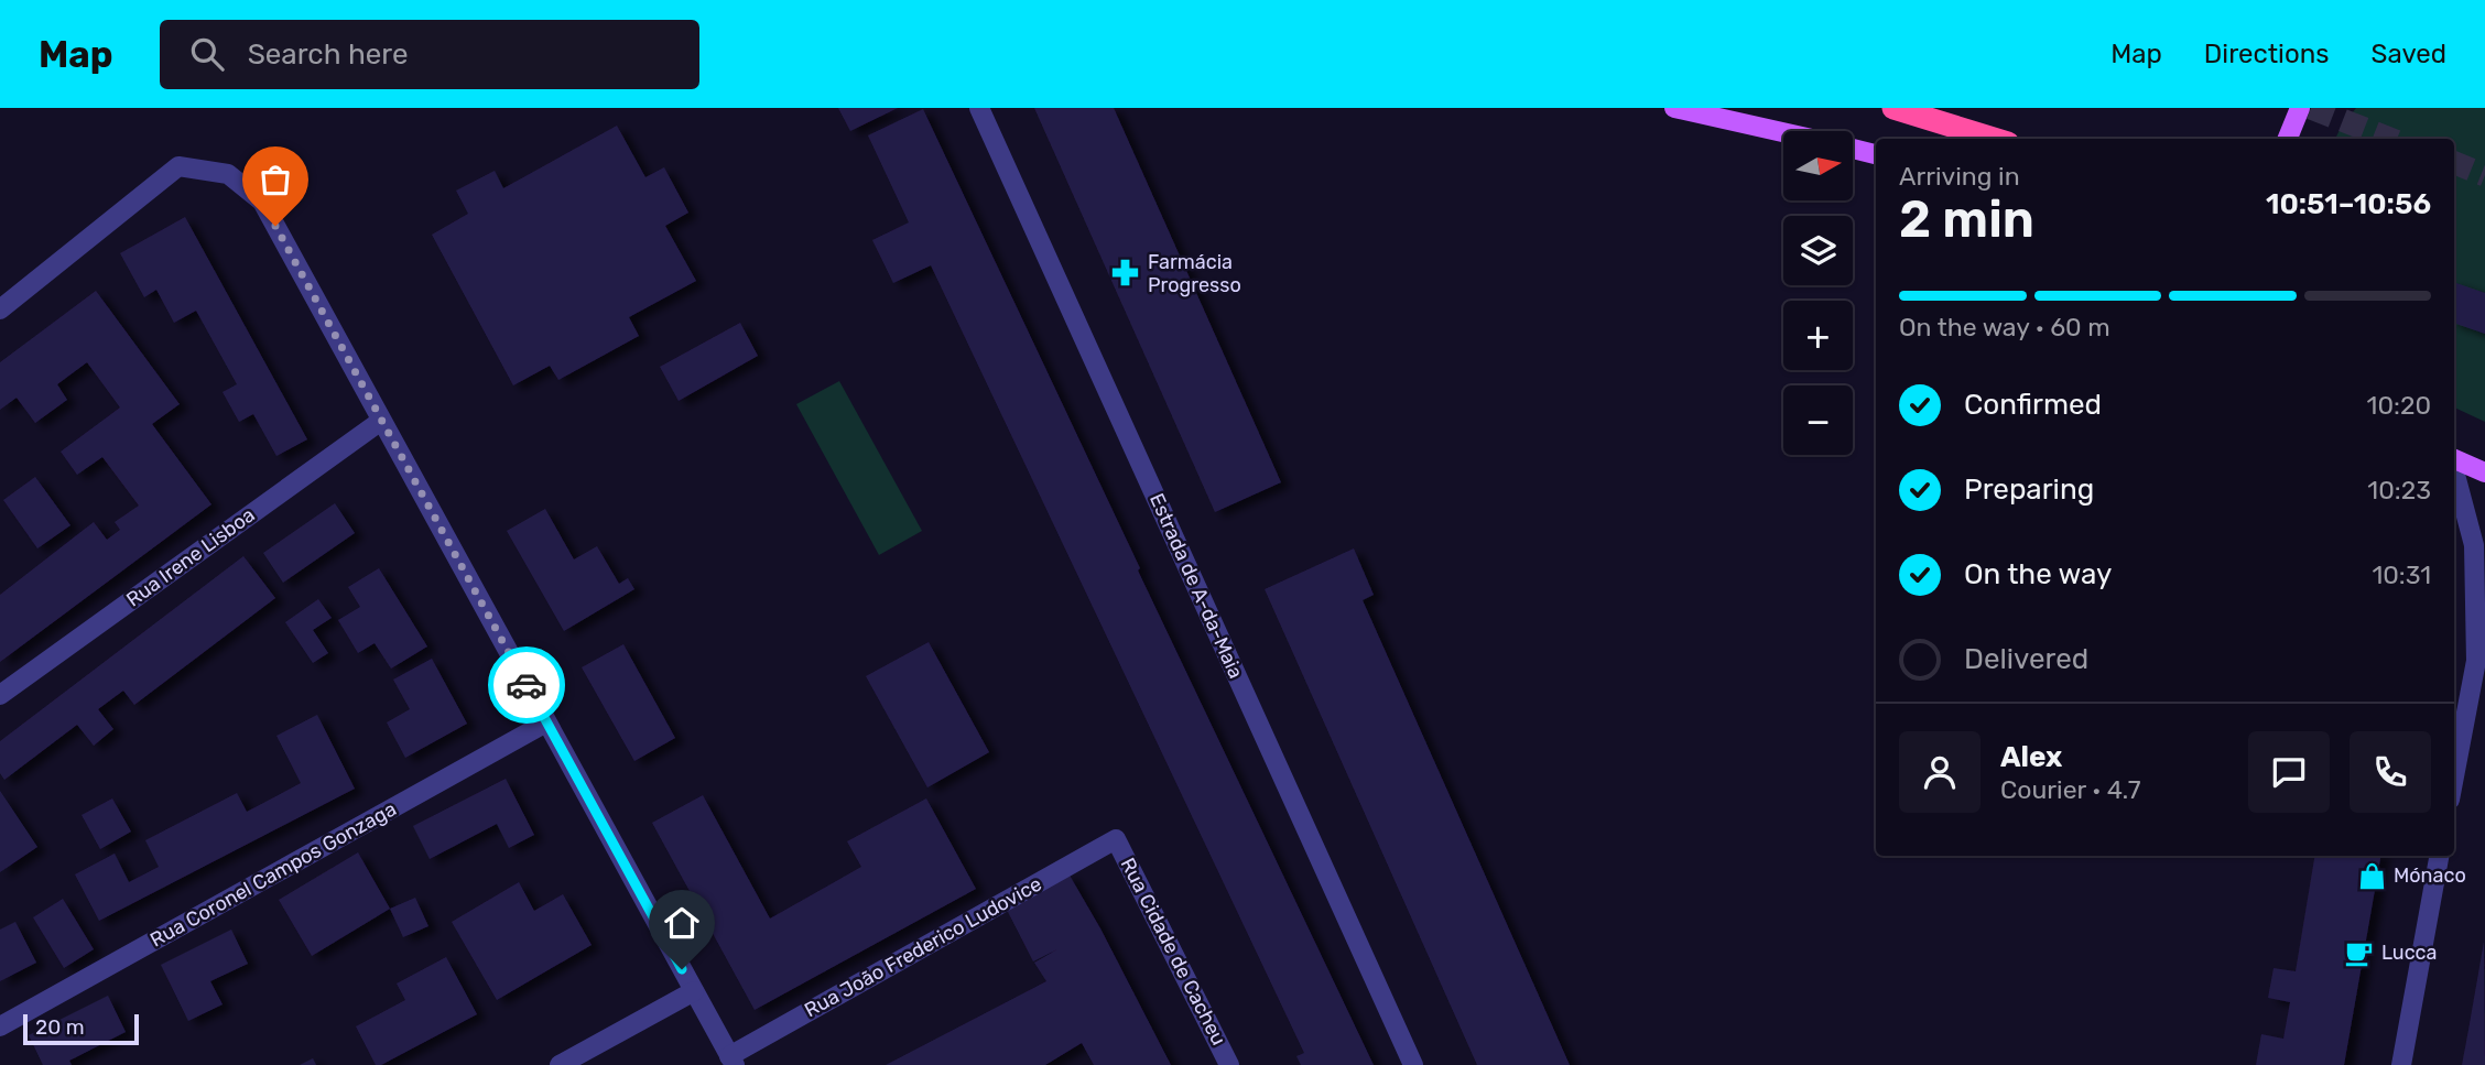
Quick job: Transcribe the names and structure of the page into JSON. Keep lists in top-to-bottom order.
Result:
{
  "streets": {
    "street": [
      "Rua Irene Lisboa",
      "Estrada de A-da-Maia",
      "Rua Coronel Campos Gonzaga",
      "Rua João Frederico Ludovice",
      "Rua Cidade de Cacheu"
    ]
  },
  "crossings": [
    ["Rua Irene Lisboa", "Rua João Frederico Ludovice"],
    ["Rua Coronel Campos Gonzaga", "Rua João Frederico Ludovice"],
    ["Rua João Frederico Ludovice", "Rua Cidade de Cacheu"]
  ],
  "places": {
    "pharmacy": ["Farmácia Progresso"],
    "shop": ["Mónaco"],
    "cafe": ["Lucca"]
  },
  "scale_bar": "20 m",
  "north": "right",
  "page": {
    "header": "Map",
    "search": "Search here",
    "nav": ["Map", "Directions", "Saved"],
    "map_buttons": ["+", "−"],
    "heading": ["2 min", "Arriving in", "10:51–10:56"],
    "panel": ["Alex", "Courier · 4.7"],
    "bar": "On the way · 60 m",
    "list": [
      ["Confirmed", "10:20"],
      ["Preparing", "10:23"],
      ["On the way", "10:31"],
      "Delivered"
    ],
    "scale": "20 m"
  }
}
